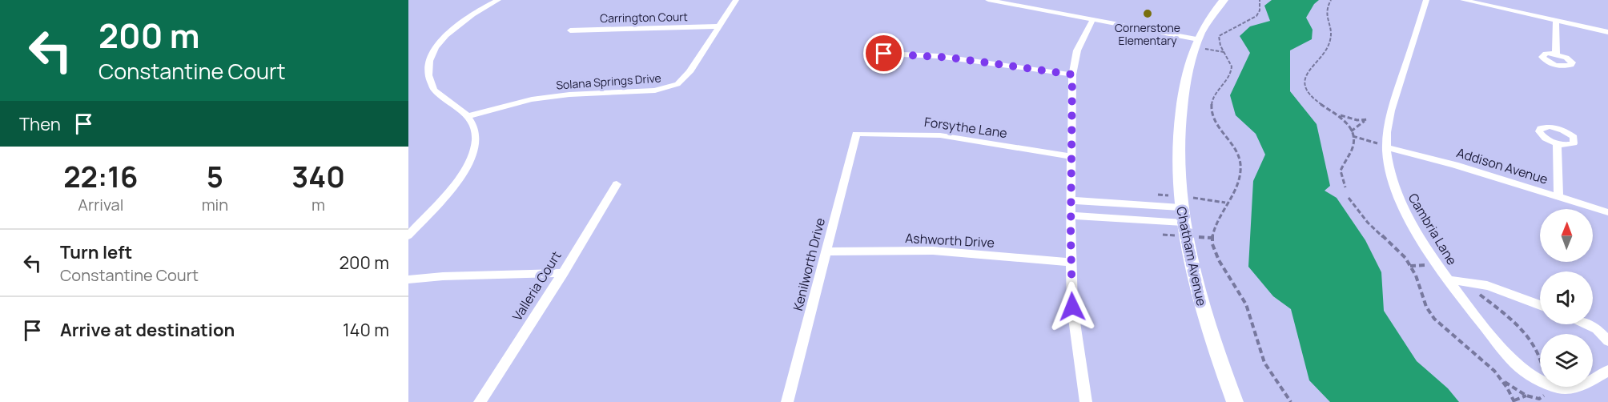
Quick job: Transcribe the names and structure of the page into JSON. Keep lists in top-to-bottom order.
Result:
{
  "streets": {
    "street": [
      "Carrington Court",
      "Solana Springs Drive",
      "Forsythe Lane",
      "Addison Avenue",
      "Cambria Lane",
      "Ashworth Drive",
      "Chatham Avenue",
      "Kenilworth Drive",
      "Valleria Court"
    ]
  },
  "crossings": [
    ["Carrington Court", "Solana Springs Drive"],
    ["Forsythe Lane", "Kenilworth Drive"],
    ["Addison Avenue", "Cambria Lane"],
    ["Ashworth Drive", "Kenilworth Drive"]
  ],
  "places": ["Cornerstone Elementary"],
  "north": "top",
  "page": {
    "turn": ["200 m", "Constantine Court"],
    "then": "Then",
    "eta": [
      "22:16",
      "Arrival",
      "5",
      "min",
      "340",
      "m"
    ],
    "list": [
      {
        "name": "Turn left",
        "note": "Constantine Court",
        "value": "200 m"
      },
      {
        "name": "Arrive at destination",
        "value": "140 m"
      }
    ]
  }
}
